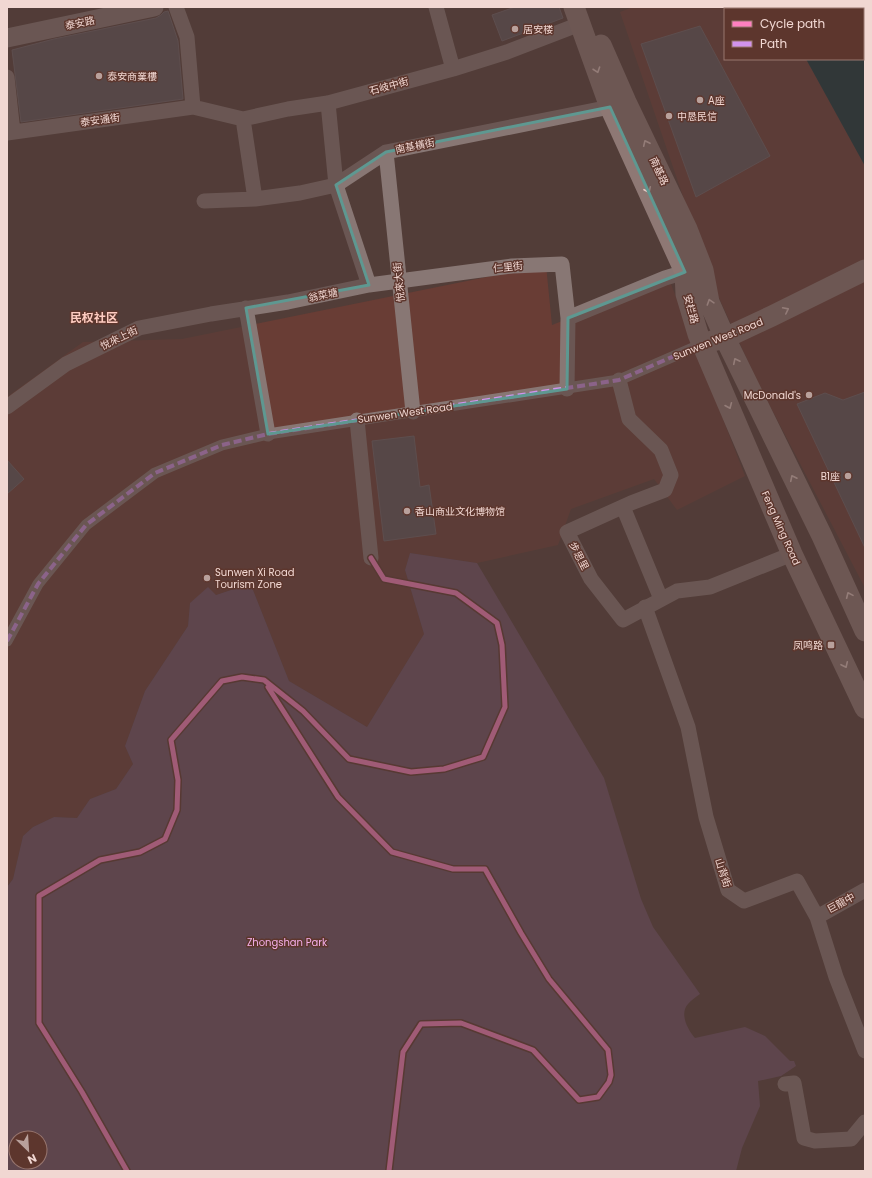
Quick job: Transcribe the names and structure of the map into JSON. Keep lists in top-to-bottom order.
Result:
{
  "streets": {
    "main road": [
      "南基路",
      "安栏路",
      "Sunwen West Road",
      "Feng Ming Road"
    ],
    "street": [
      "泰安路",
      "石岐中街",
      "泰安通街",
      "南基橫街",
      "仁里街",
      "悅來大街",
      "翁菜塘",
      "悅來上街",
      "步思里",
      "山背街",
      "巨龍中"
    ]
  },
  "crossings": [
    ["石岐中街", "泰安通街"],
    ["石岐中街", "南基路"],
    ["南基橫街", "南基路"],
    ["南基橫街", "悅來大街"],
    ["南基路", "安栏路"],
    ["南基路", "Sunwen West Road"],
    ["仁里街", "悅來大街"],
    ["仁里街", "翁菜塘"],
    ["仁里街", "Sunwen West Road"],
    ["悅來大街", "翁菜塘"],
    ["悅來大街", "Sunwen West Road"],
    ["翁菜塘", "悅來上街"],
    ["安栏路", "Sunwen West Road"],
    ["安栏路", "Feng Ming Road"],
    ["Sunwen West Road", "Feng Ming Road"],
    ["Sunwen West Road", "步思里"],
    ["Feng Ming Road", "步思里"],
    ["步思里", "山背街"],
    ["山背街", "巨龍中"]
  ],
  "districts": ["民权社区"],
  "parks": ["Zhongshan Park"],
  "places": {
    "other": [
      "居安楼",
      "泰安商業樓",
      "A座",
      "中恳民信",
      "McDonald's",
      "B1座",
      "香山商业文化博物馆",
      "Sunwen Xi Road Tourism Zone"
    ],
    "transit": ["凤鸣路"]
  },
  "legend": ["Cycle path", "Path"],
  "north": "bottom right"
}
